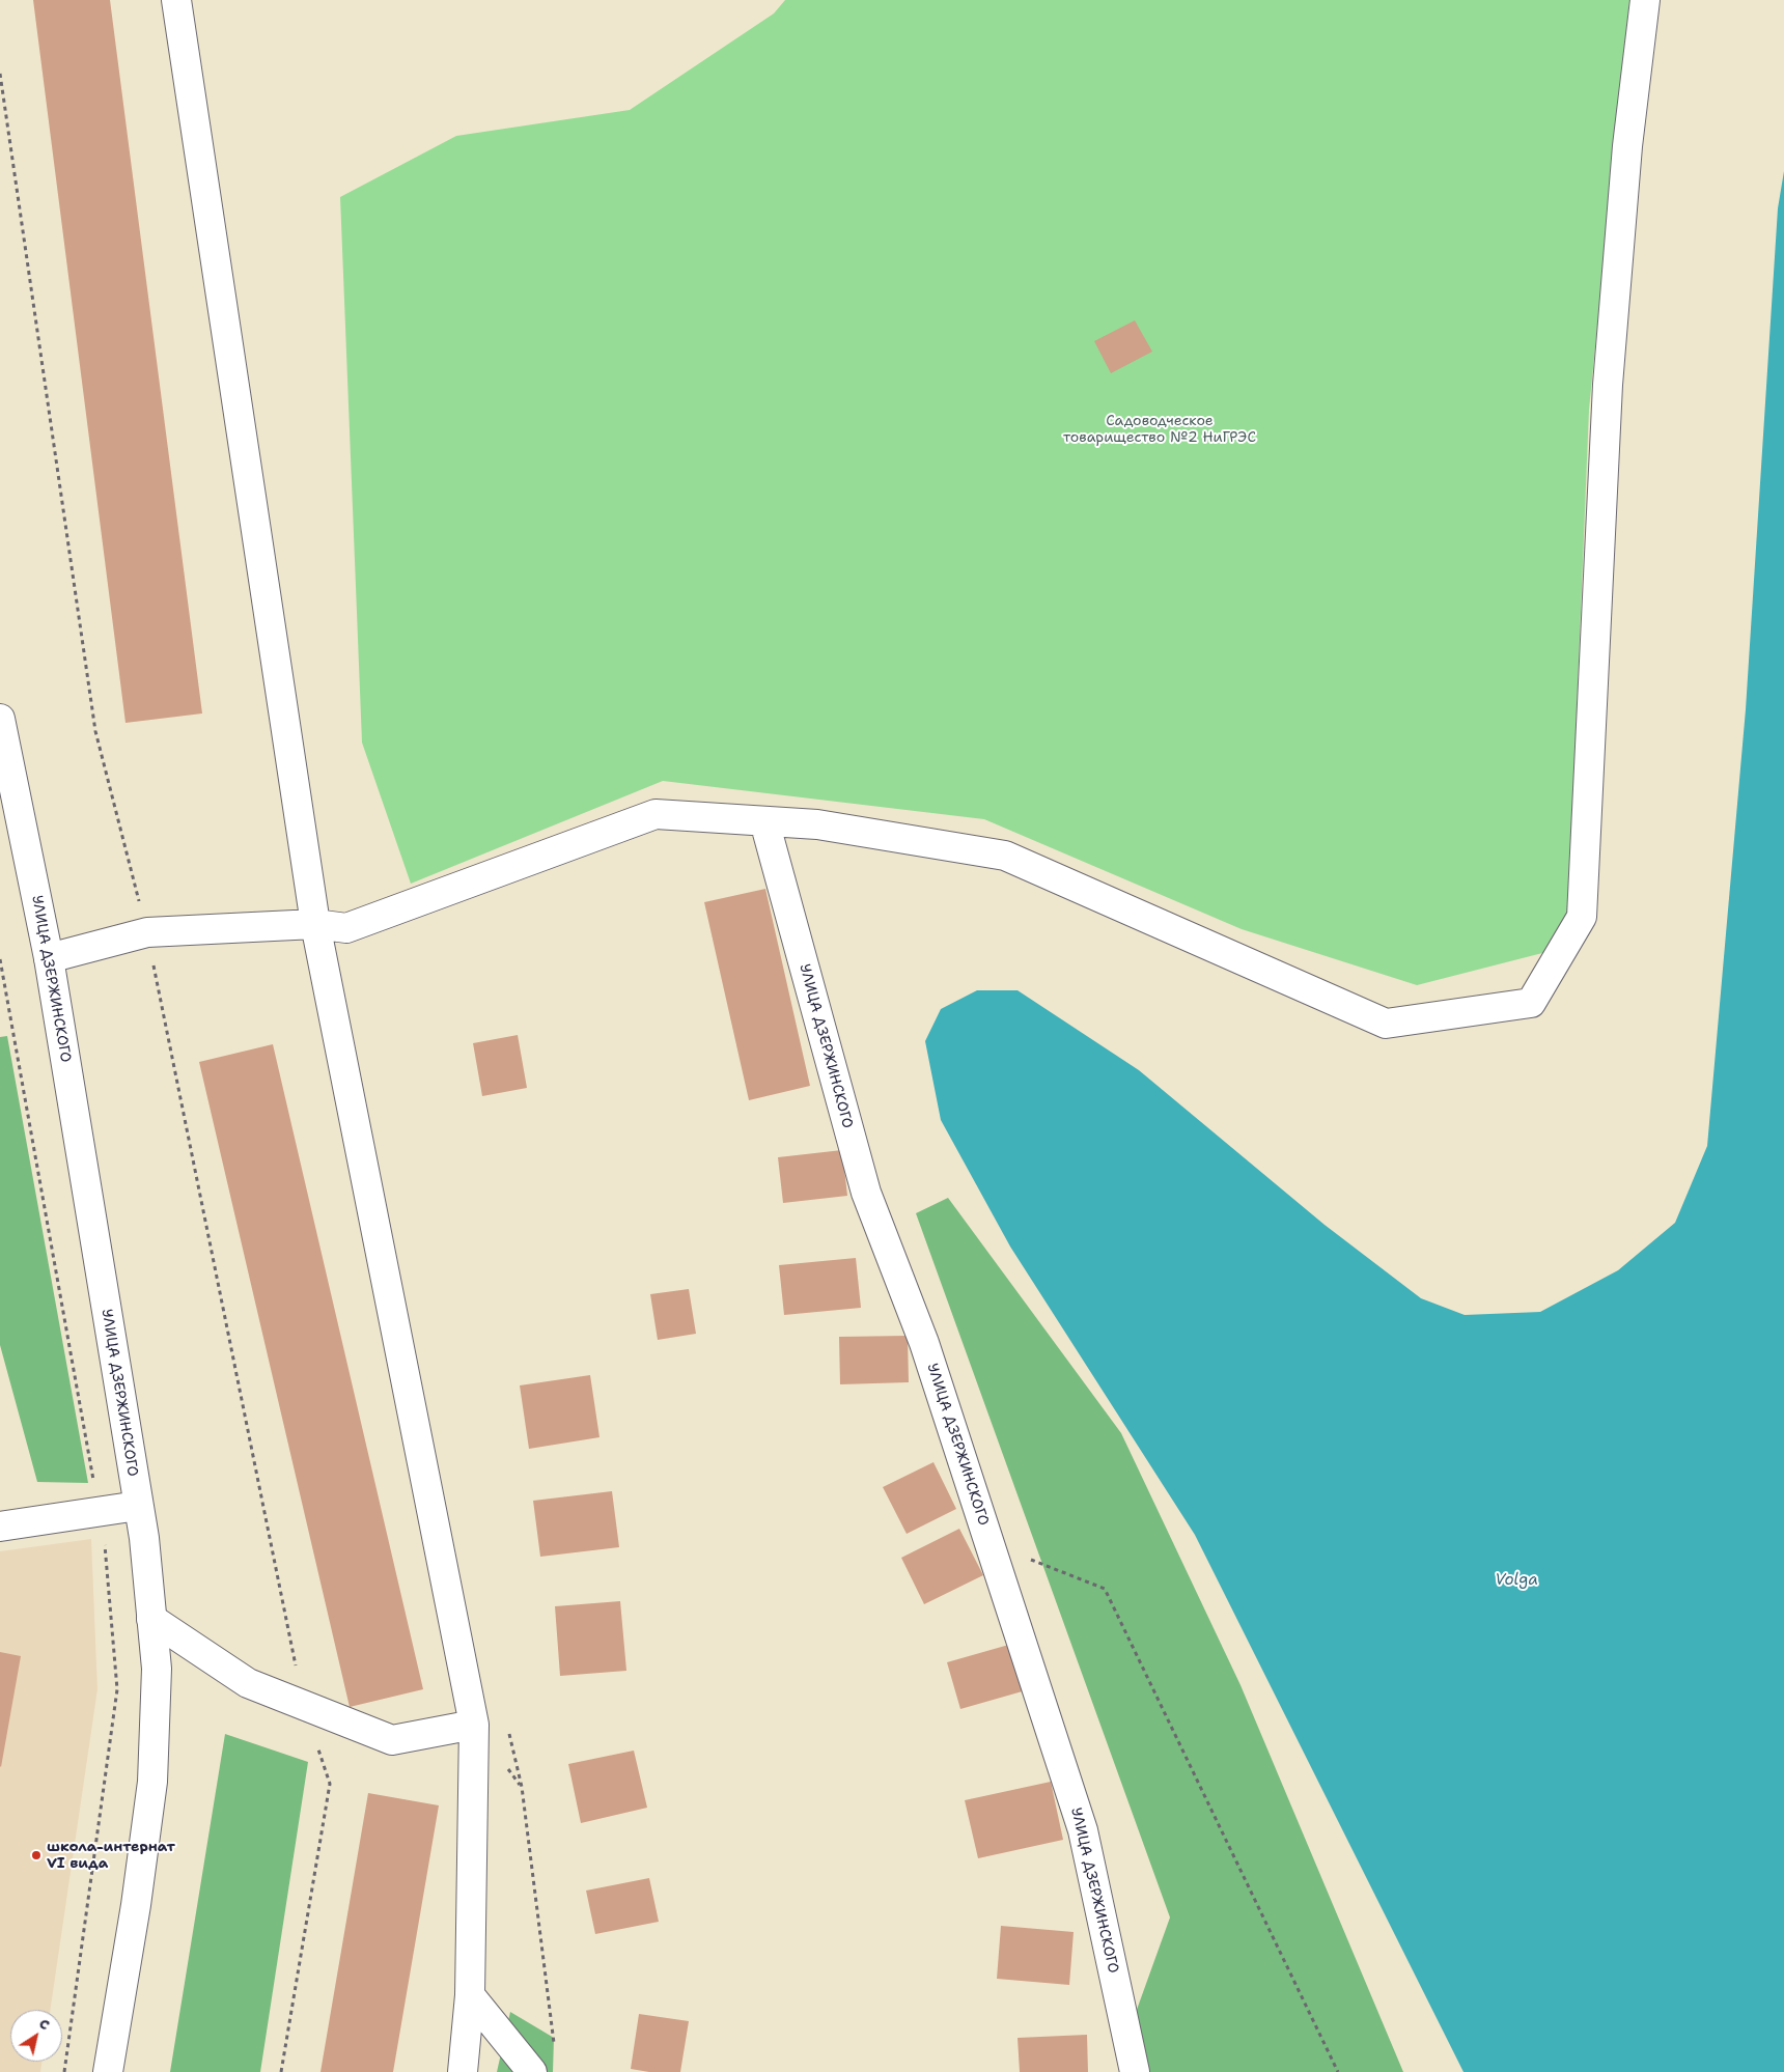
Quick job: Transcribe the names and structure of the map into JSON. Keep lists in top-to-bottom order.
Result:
{
  "streets": {
    "street": ["УЛИЦА ДЗЕРЖИНСКОГО"]
  },
  "water": ["Volga"],
  "parks": ["Садоводческое товарищество №2 НиГРЭС"],
  "places": ["школа-интернат VI вида"],
  "north": "top right"
}
